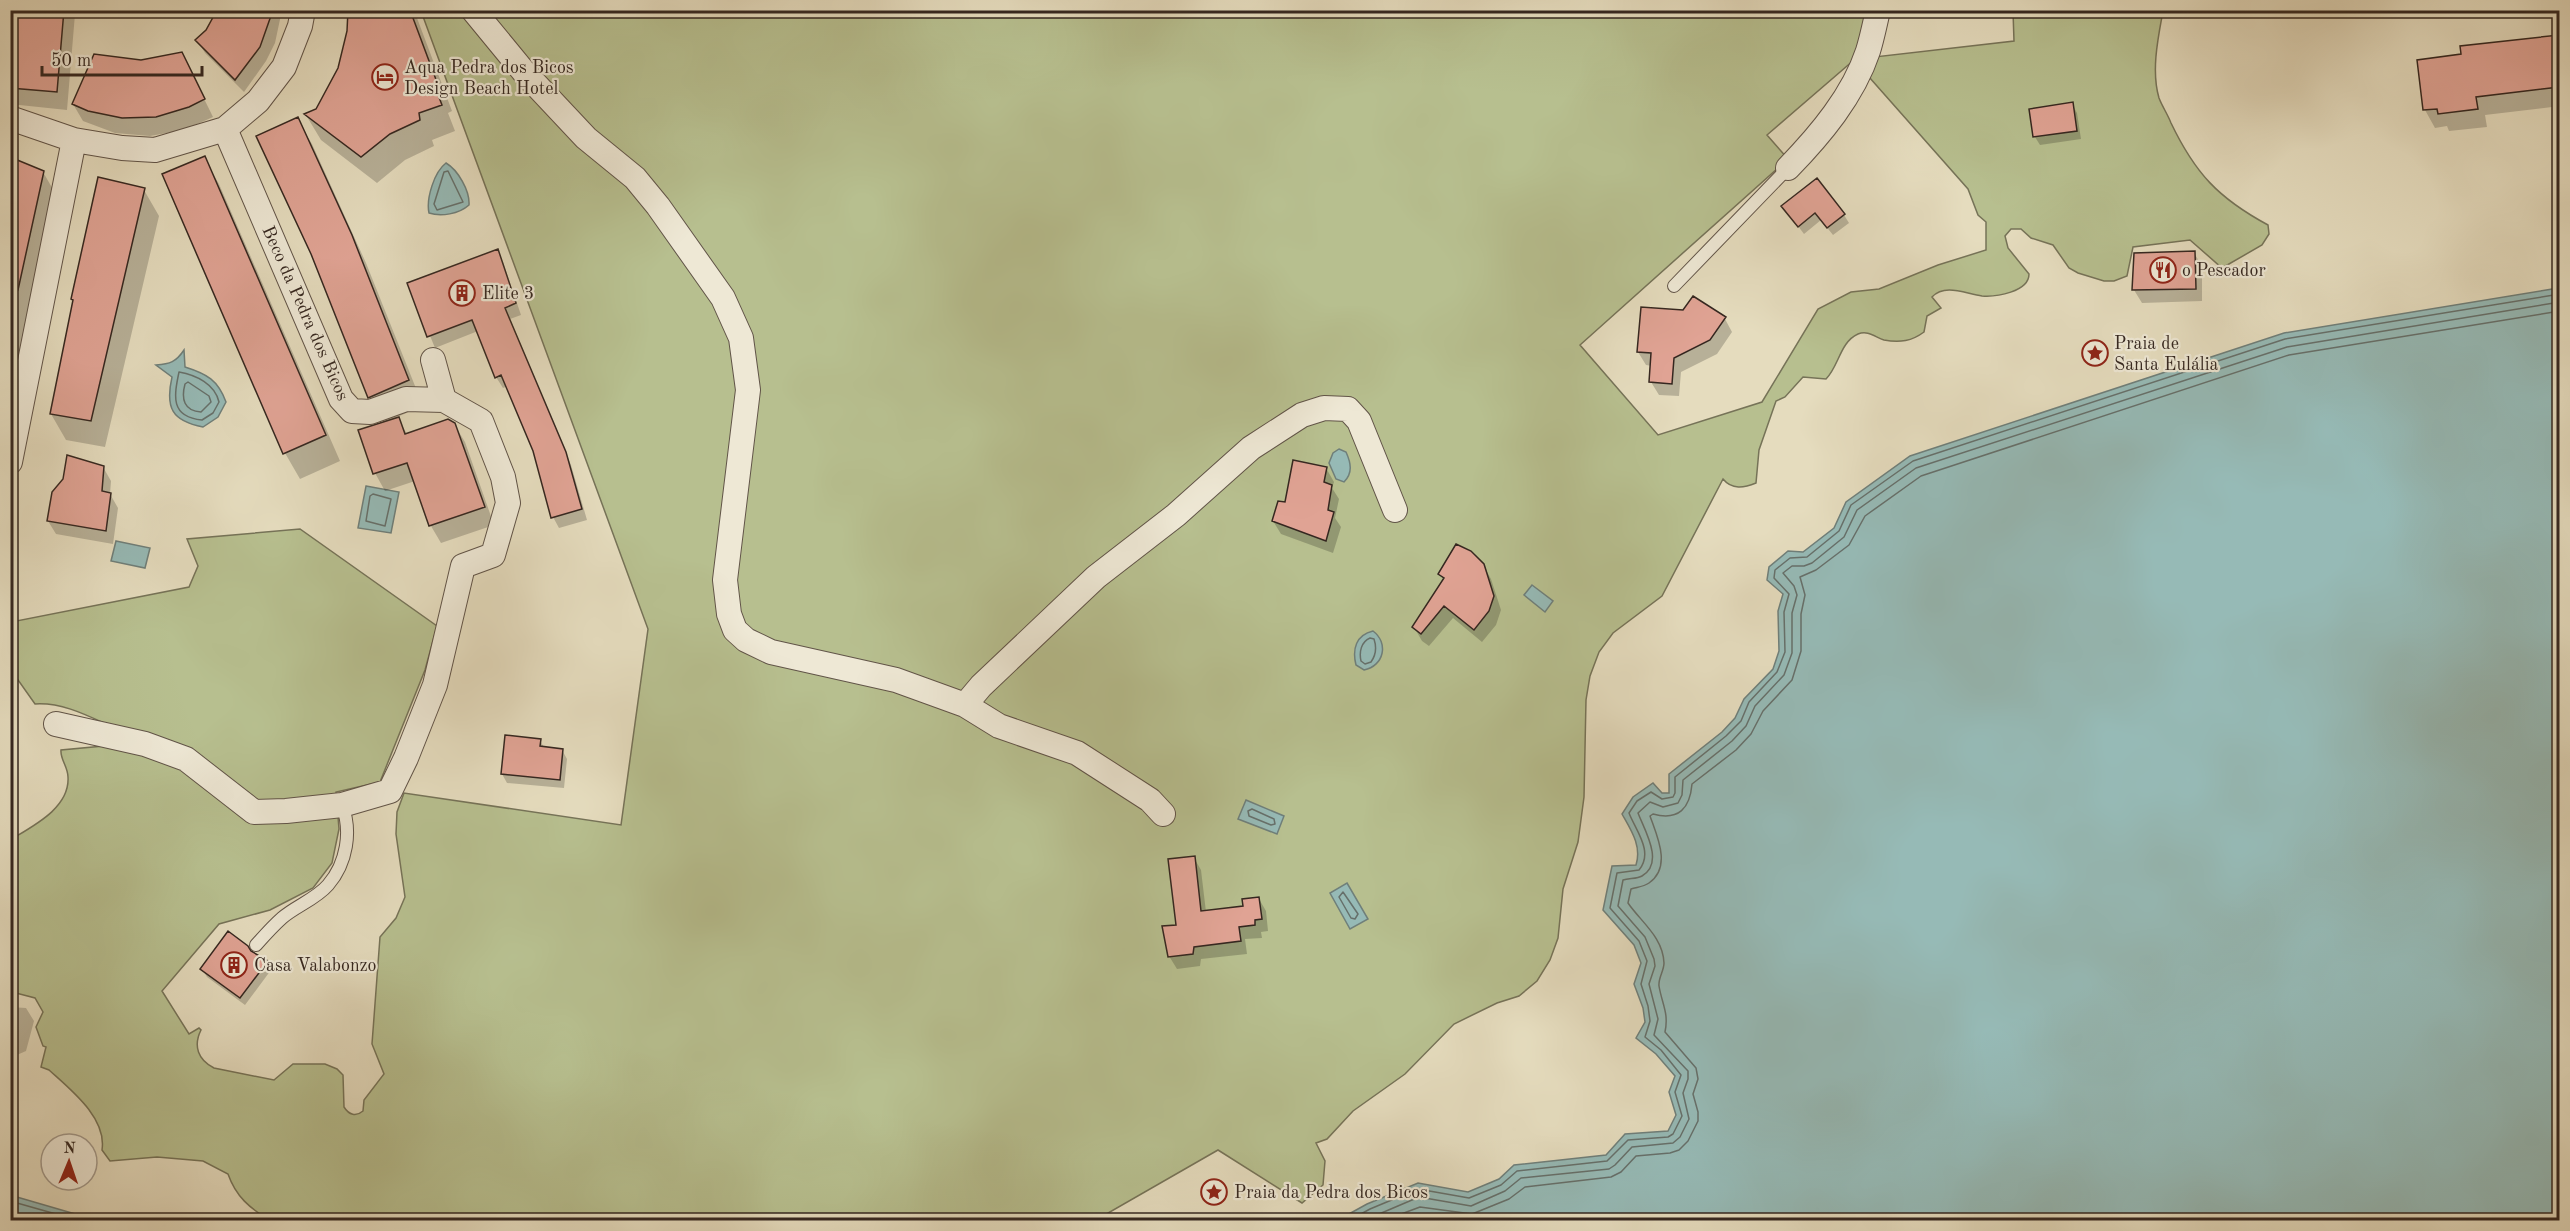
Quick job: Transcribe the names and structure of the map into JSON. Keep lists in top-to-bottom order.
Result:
{
  "streets": {
    "street": ["Beco da Pedra dos Bicos"]
  },
  "places": {
    "hotel": ["Aqua Pedra dos Bicos Design Beach Hotel"],
    "restaurant": ["o Pescador"],
    "building": ["Elite 3", "Casa Valabonzo"],
    "place": ["Praia de Santa Eulália", "Praia da Pedra dos Bicos"]
  },
  "scale_bar": "50 m",
  "north": "top"
}
